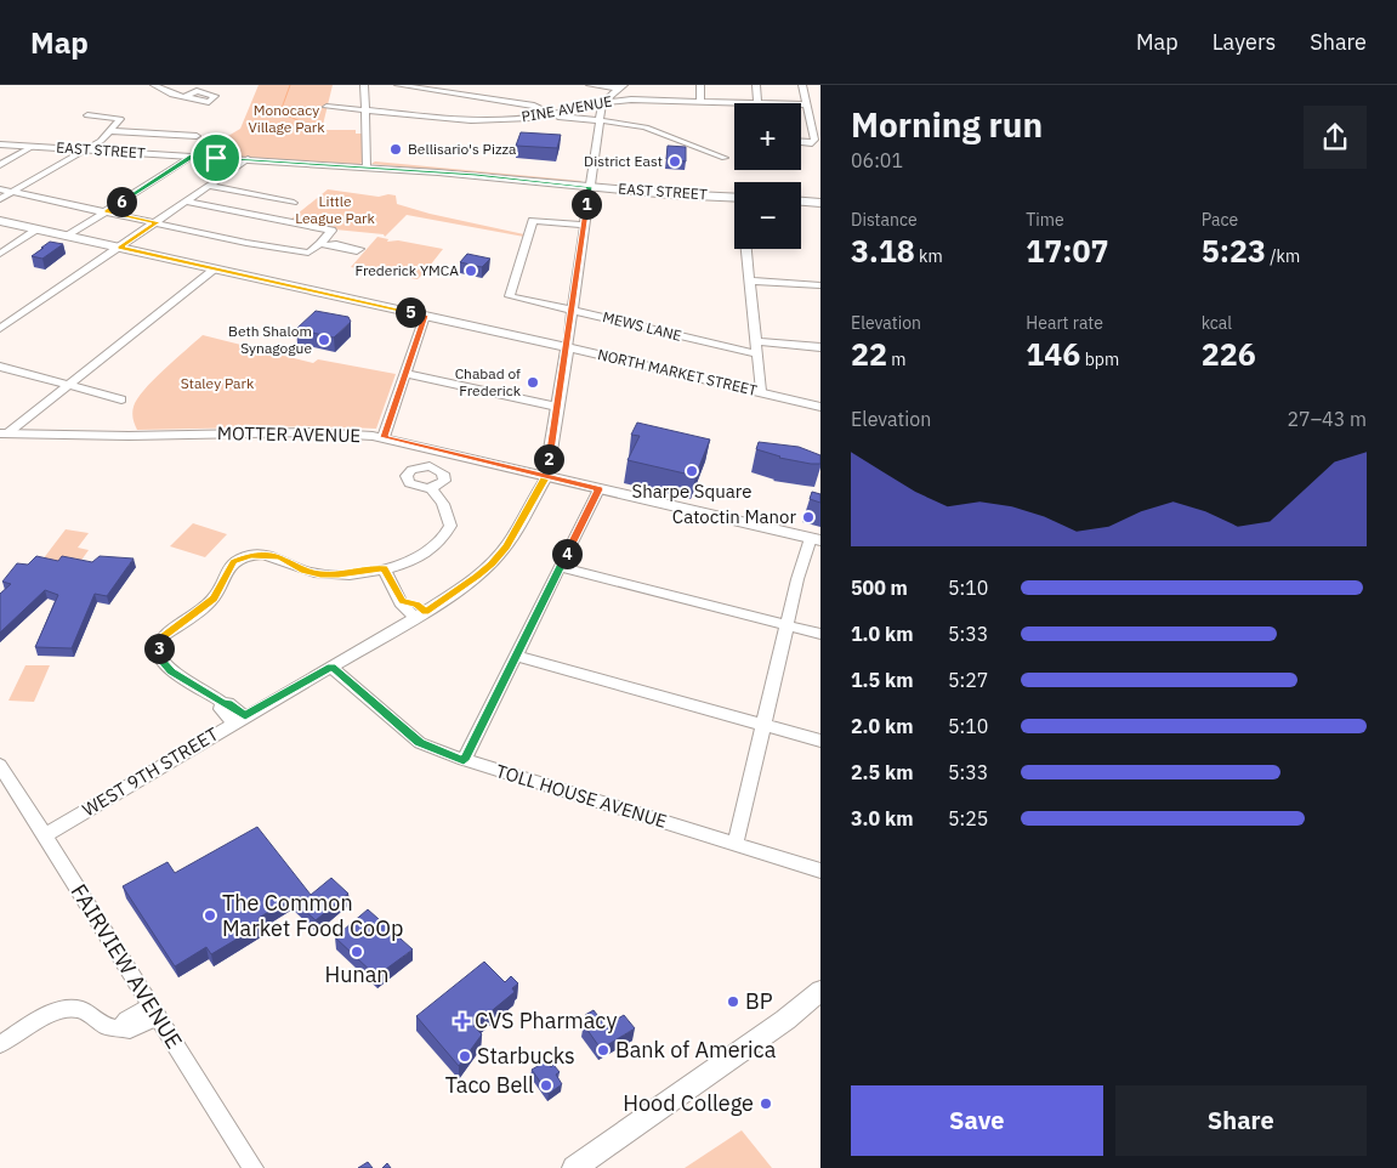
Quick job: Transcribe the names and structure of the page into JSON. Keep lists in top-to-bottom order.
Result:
{
  "streets": {
    "main road": [
      "EAST STREET",
      "NORTH MARKET STREET",
      "MOTTER AVENUE",
      "WEST 9TH STREET"
    ],
    "street": [
      "PINE AVENUE",
      "MEWS LANE",
      "TOLL HOUSE AVENUE",
      "FAIRVIEW AVENUE"
    ]
  },
  "crossings": [
    ["NORTH MARKET STREET", "WEST 9TH STREET"],
    ["MOTTER AVENUE", "WEST 9TH STREET"],
    ["WEST 9TH STREET", "TOLL HOUSE AVENUE"],
    ["WEST 9TH STREET", "FAIRVIEW AVENUE"]
  ],
  "parks": ["Monocacy Village Park", "Little League Park", "Staley Park"],
  "places": {
    "other": [
      "Bellisario's Pizza",
      "District East",
      "Frederick YMCA",
      "Beth Shalom Synagogue",
      "Chabad of Frederick",
      "Sharpe Square",
      "Catoctin Manor",
      "The Common Market Food CoOp",
      "Hunan",
      "BP",
      "Bank of America",
      "Starbucks",
      "Taco Bell",
      "Hood College"
    ],
    "health": ["CVS Pharmacy"]
  },
  "page": {
    "header": "Map",
    "nav": ["Map", "Layers", "Share"],
    "heading": ["Morning run", "06:01"],
    "map_buttons": ["+", "−"],
    "pins": [
      "6",
      "1",
      "5",
      "2",
      "4",
      "3"
    ],
    "stats": [
      ["Distance", "3.18 km"],
      ["Time", "17:07"],
      ["Pace", "5:23 /km"],
      ["Elevation", "22 m"],
      ["Heart rate", "146 bpm"],
      ["kcal", "226"]
    ],
    "chart": ["Elevation", "27–43 m"],
    "list": [
      {
        "name": "500 m",
        "note": "5:10"
      },
      {
        "name": "1.0 km",
        "note": "5:33"
      },
      {
        "name": "1.5 km",
        "note": "5:27"
      },
      {
        "name": "2.0 km",
        "note": "5:10"
      },
      {
        "name": "2.5 km",
        "note": "5:33"
      },
      {
        "name": "3.0 km",
        "note": "5:25"
      }
    ],
    "buttons": ["Save", "Share"]
  }
}
